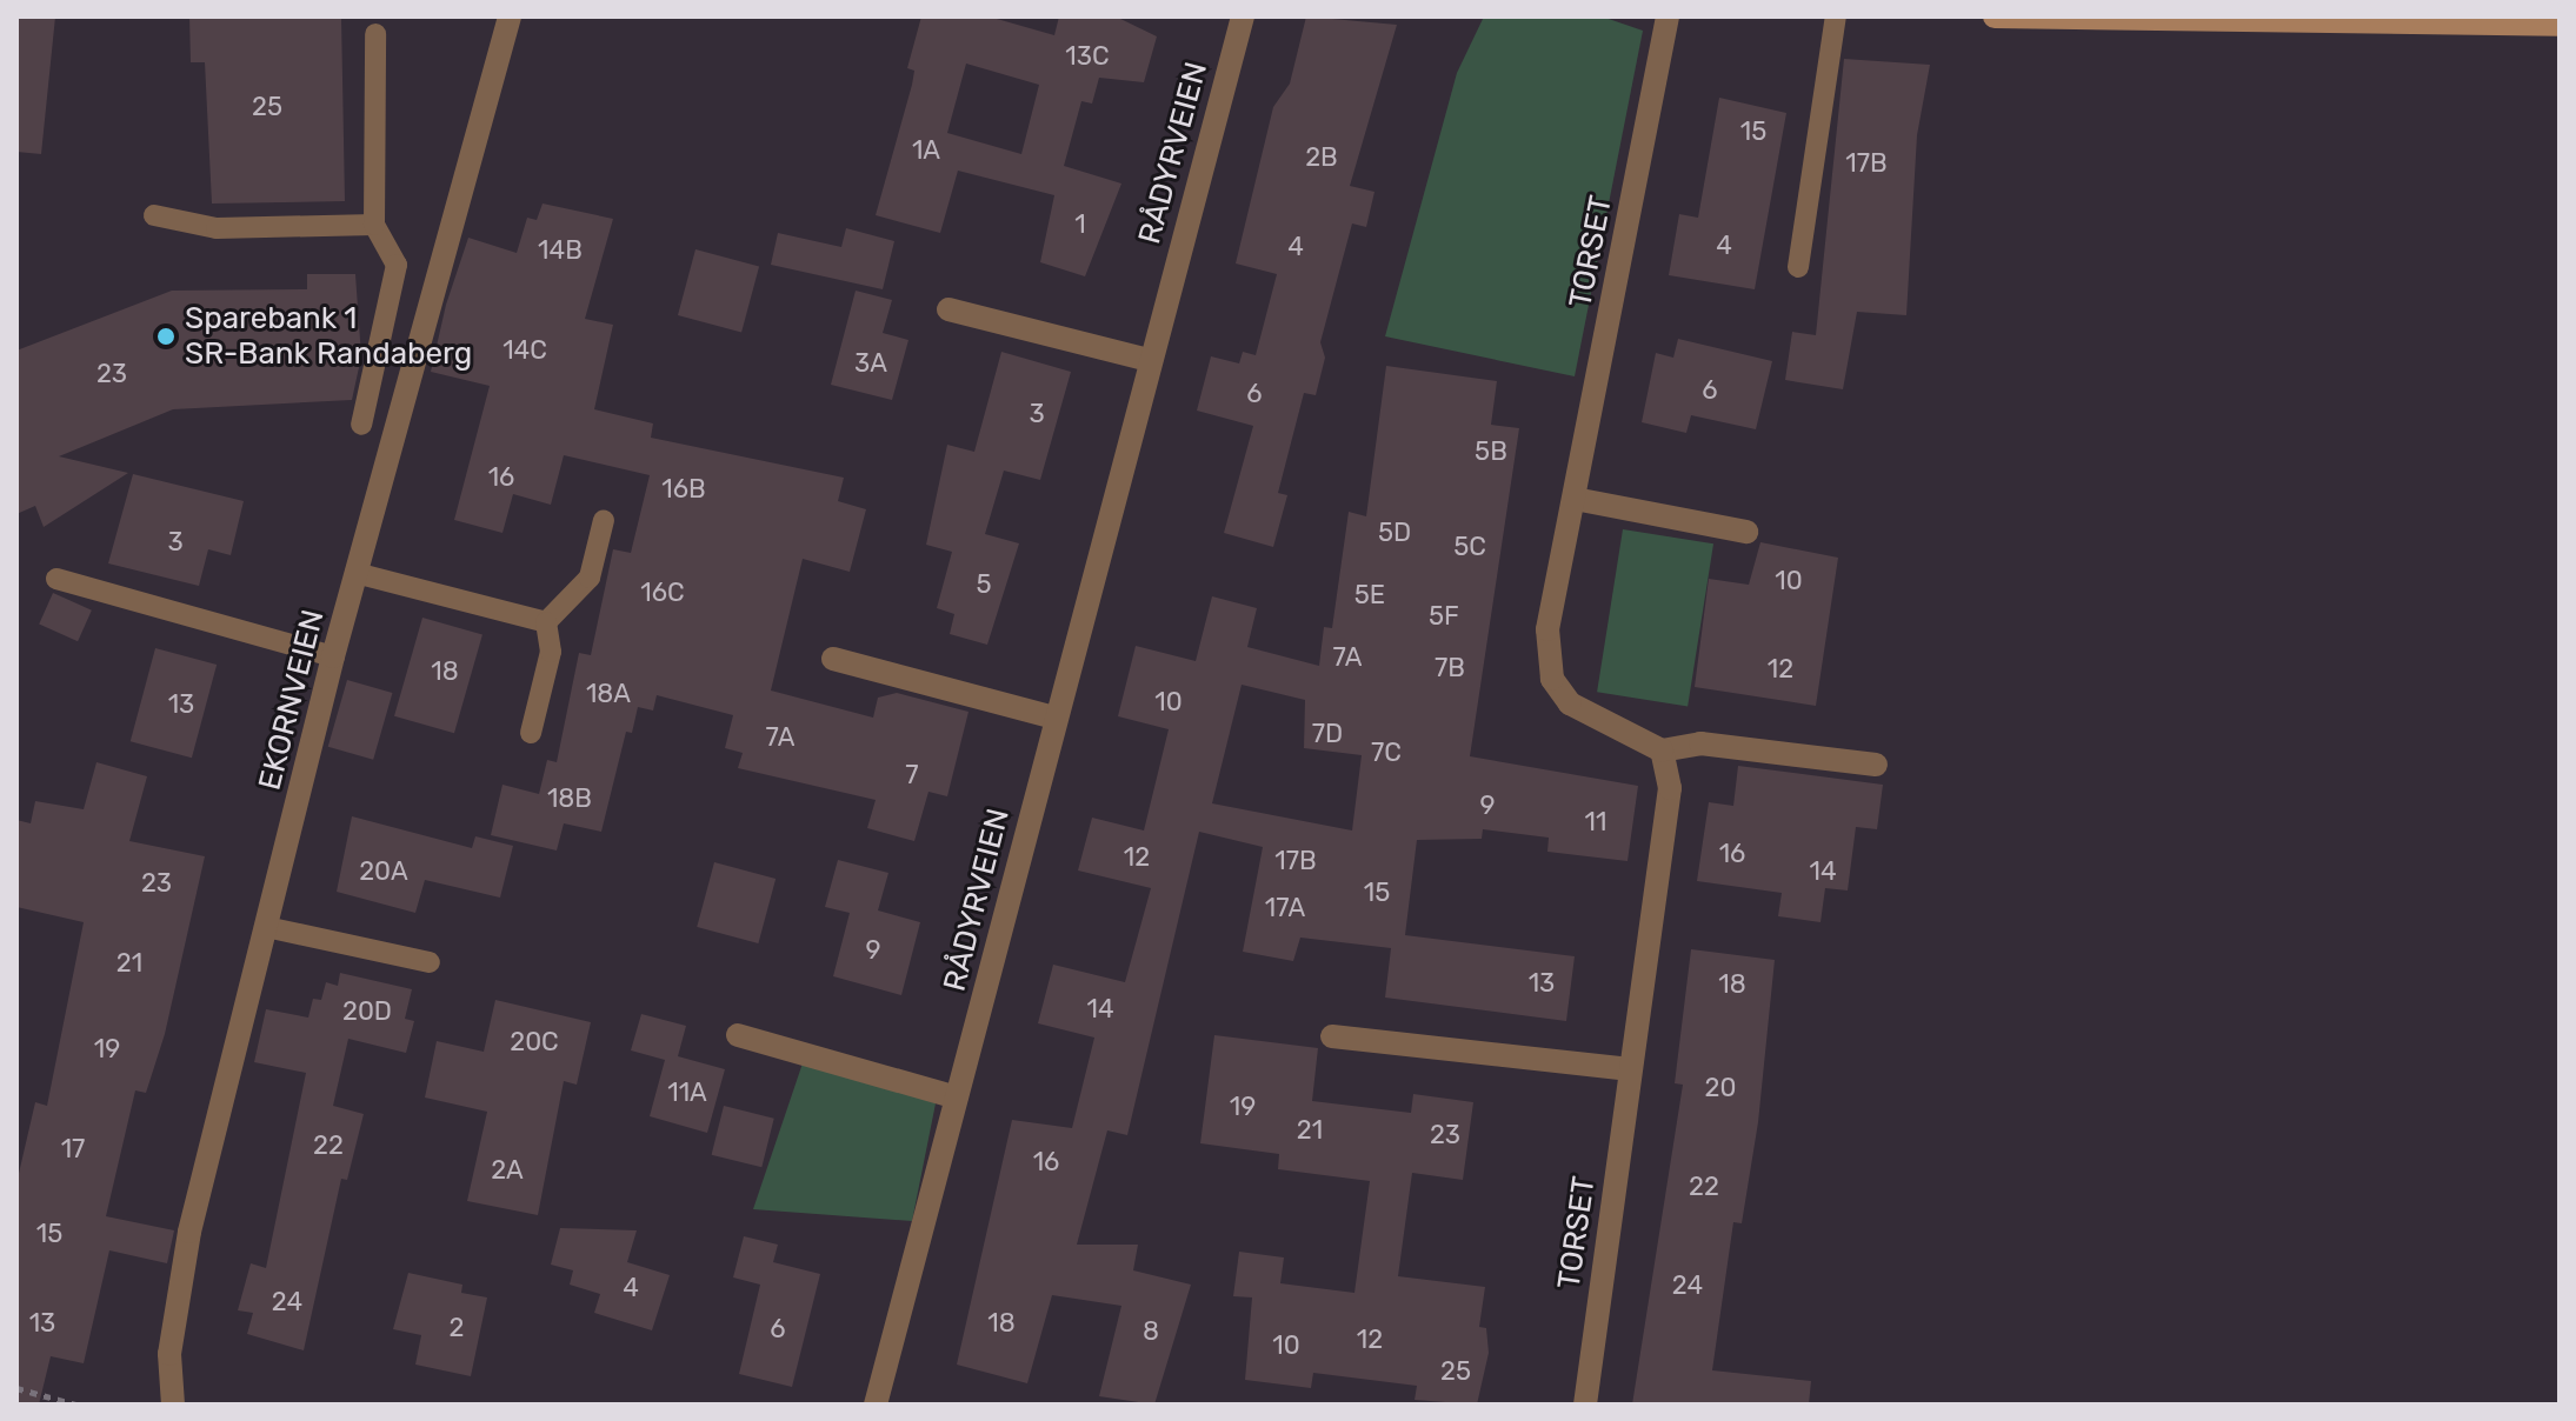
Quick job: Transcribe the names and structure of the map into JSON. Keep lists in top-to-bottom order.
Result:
{
  "streets": {
    "street": ["RÅDYRVEIEN", "TORSET", "EKORNVEIEN"]
  },
  "places": ["Sparebank 1 SR-Bank Randaberg"],
  "house_numbers": [
    "13C",
    "25",
    "15",
    "1A",
    "2B",
    "17B",
    "1",
    "4",
    "4",
    "14B",
    "14C",
    "3A",
    "23",
    "6",
    "6",
    "3",
    "5B",
    "16",
    "16B",
    "5D",
    "3",
    "5C",
    "10",
    "5",
    "16C",
    "5E",
    "5F",
    "7A",
    "7B",
    "12",
    "18",
    "18A",
    "10",
    "13",
    "7D",
    "7A",
    "7C",
    "7",
    "18B",
    "9",
    "11",
    "16",
    "12",
    "17B",
    "20A",
    "14",
    "23",
    "15",
    "17A",
    "9",
    "21",
    "13",
    "18",
    "14",
    "20D",
    "20C",
    "19",
    "20",
    "11A",
    "19",
    "21",
    "23",
    "22",
    "17",
    "16",
    "2A",
    "22",
    "15",
    "24",
    "4",
    "24",
    "13",
    "18",
    "2",
    "6",
    "8",
    "12",
    "10",
    "25"
  ]
}
